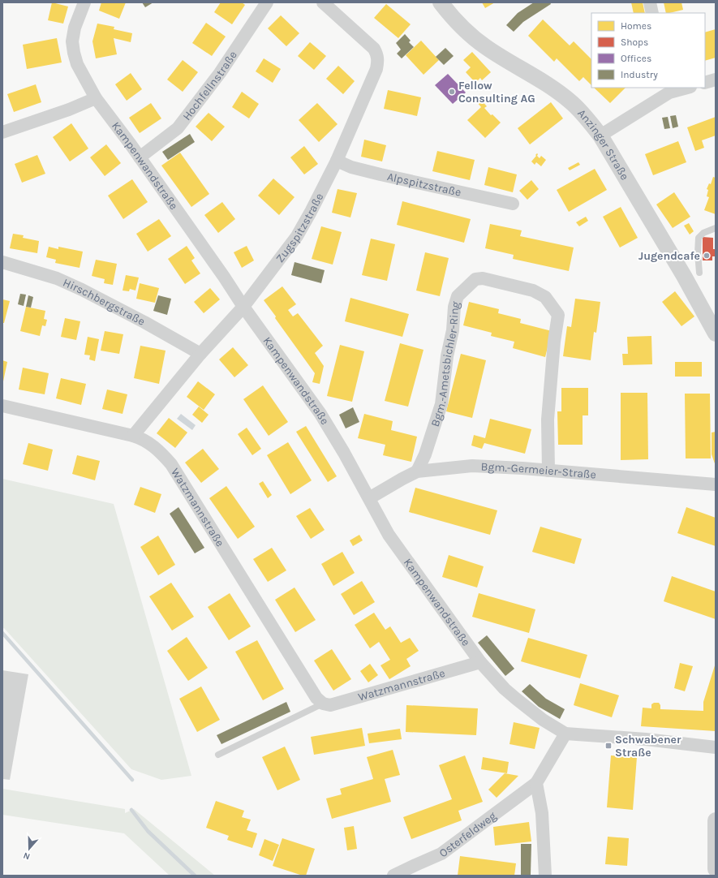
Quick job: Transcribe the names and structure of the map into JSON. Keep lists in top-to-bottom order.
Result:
{
  "streets": {
    "street": [
      "Hochfellnstraße",
      "Anzinger Straße",
      "Kampenwandstraße",
      "Alpspitzstraße",
      "Zugspitzstraße",
      "Hirschbergstraße",
      "Bgm.-Ametsbichler-Ring",
      "Bgm.-Germeier-Straße",
      "Watzmannstraße",
      "Osterfeldweg"
    ]
  },
  "crossings": [
    ["Hochfellnstraße", "Kampenwandstraße"],
    ["Kampenwandstraße", "Zugspitzstraße"],
    ["Kampenwandstraße", "Bgm.-Germeier-Straße"],
    ["Kampenwandstraße", "Watzmannstraße"],
    ["Alpspitzstraße", "Zugspitzstraße"],
    ["Zugspitzstraße", "Hirschbergstraße"],
    ["Zugspitzstraße", "Watzmannstraße"],
    ["Bgm.-Ametsbichler-Ring", "Bgm.-Germeier-Straße"]
  ],
  "places": {
    "other": ["Fellow Consulting AG", "Jugendcafe"],
    "transit": ["Schwabener Straße"]
  },
  "legend": [
    "Homes",
    "Shops",
    "Offices",
    "Industry"
  ],
  "north": "bottom"
}
